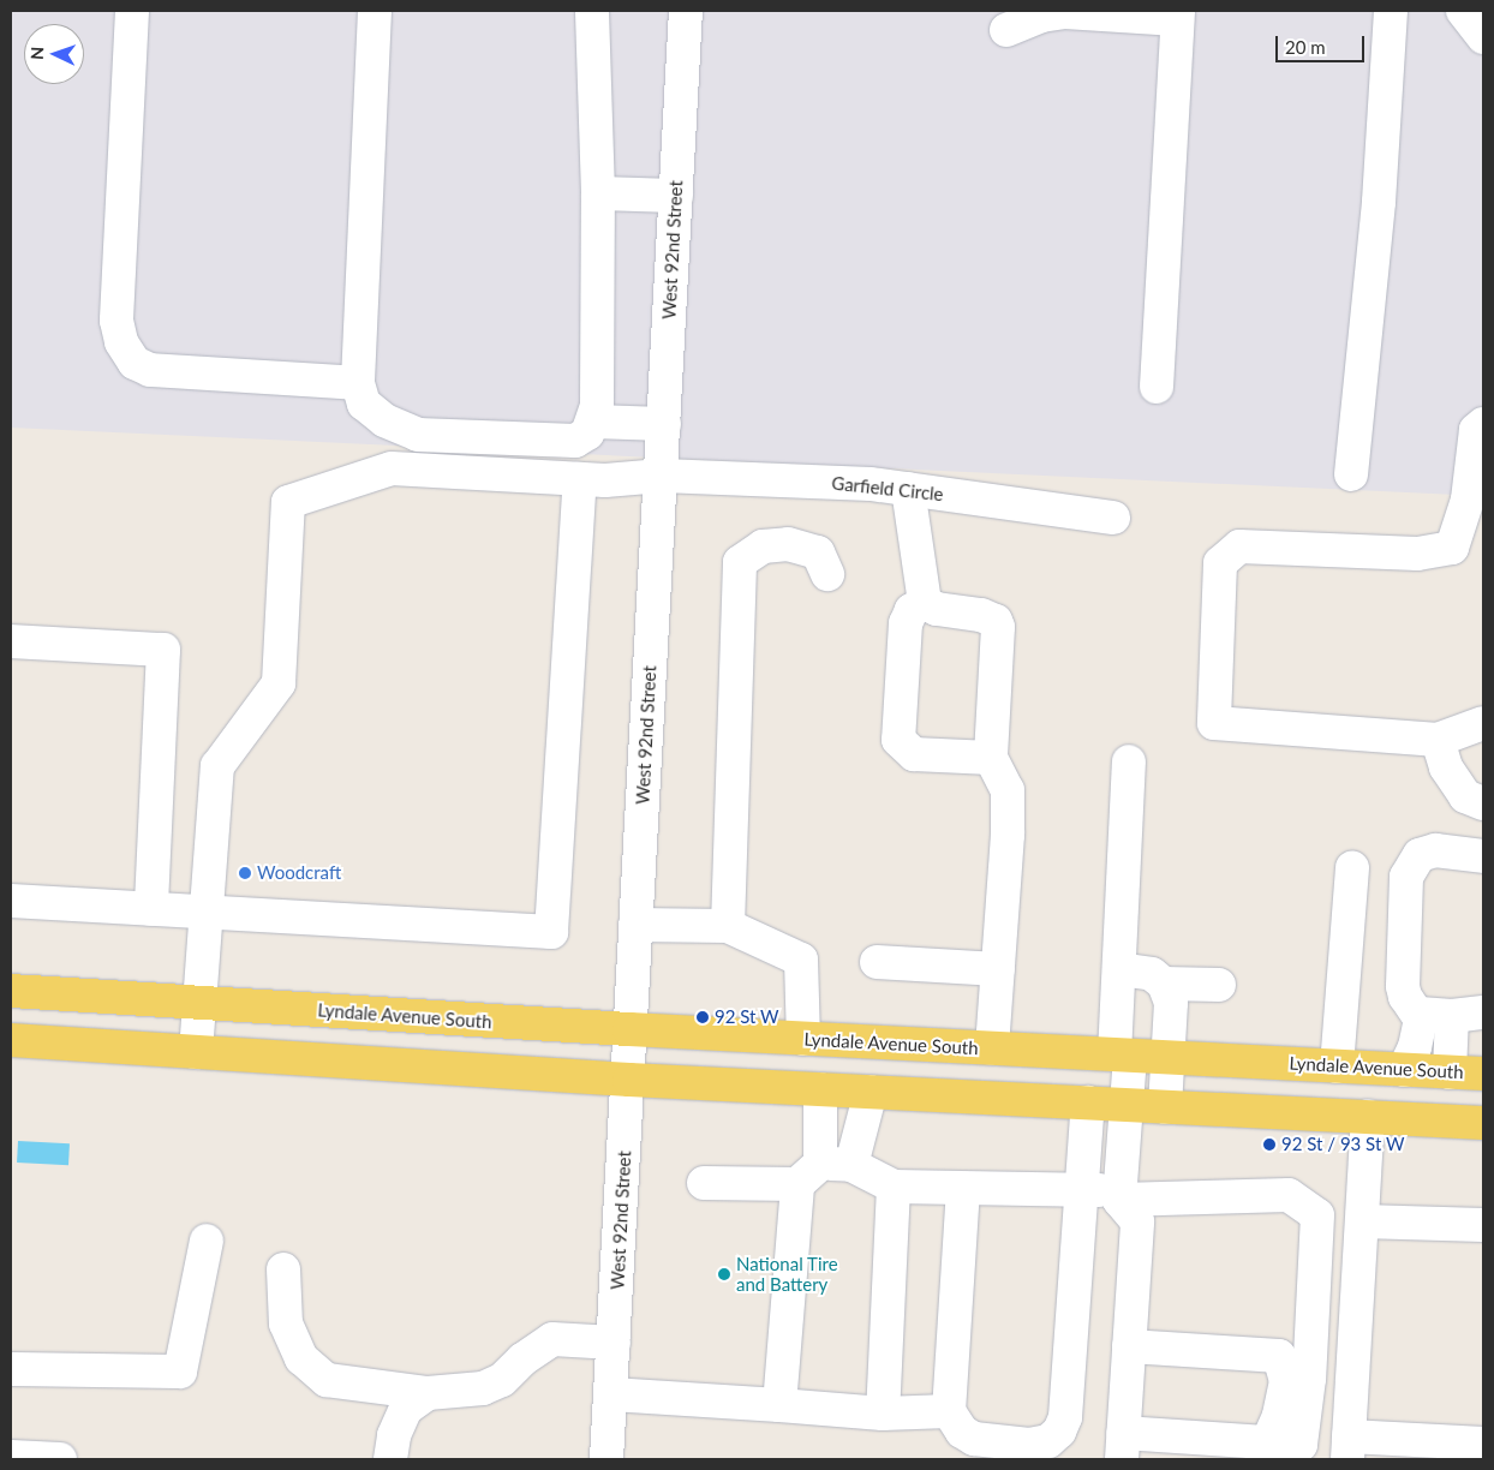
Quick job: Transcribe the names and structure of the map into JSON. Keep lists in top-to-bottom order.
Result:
{
  "streets": {
    "main road": ["Lyndale Avenue South"],
    "street": ["West 92nd Street", "Garfield Circle"]
  },
  "crossings": [
    ["West 92nd Street", "Garfield Circle"],
    ["West 92nd Street", "Lyndale Avenue South"]
  ],
  "places": [
    "Woodcraft",
    "92 St W",
    "92 St / 93 St W",
    "National Tire and Battery"
  ],
  "scale_bar": "20 m",
  "north": "left"
}
